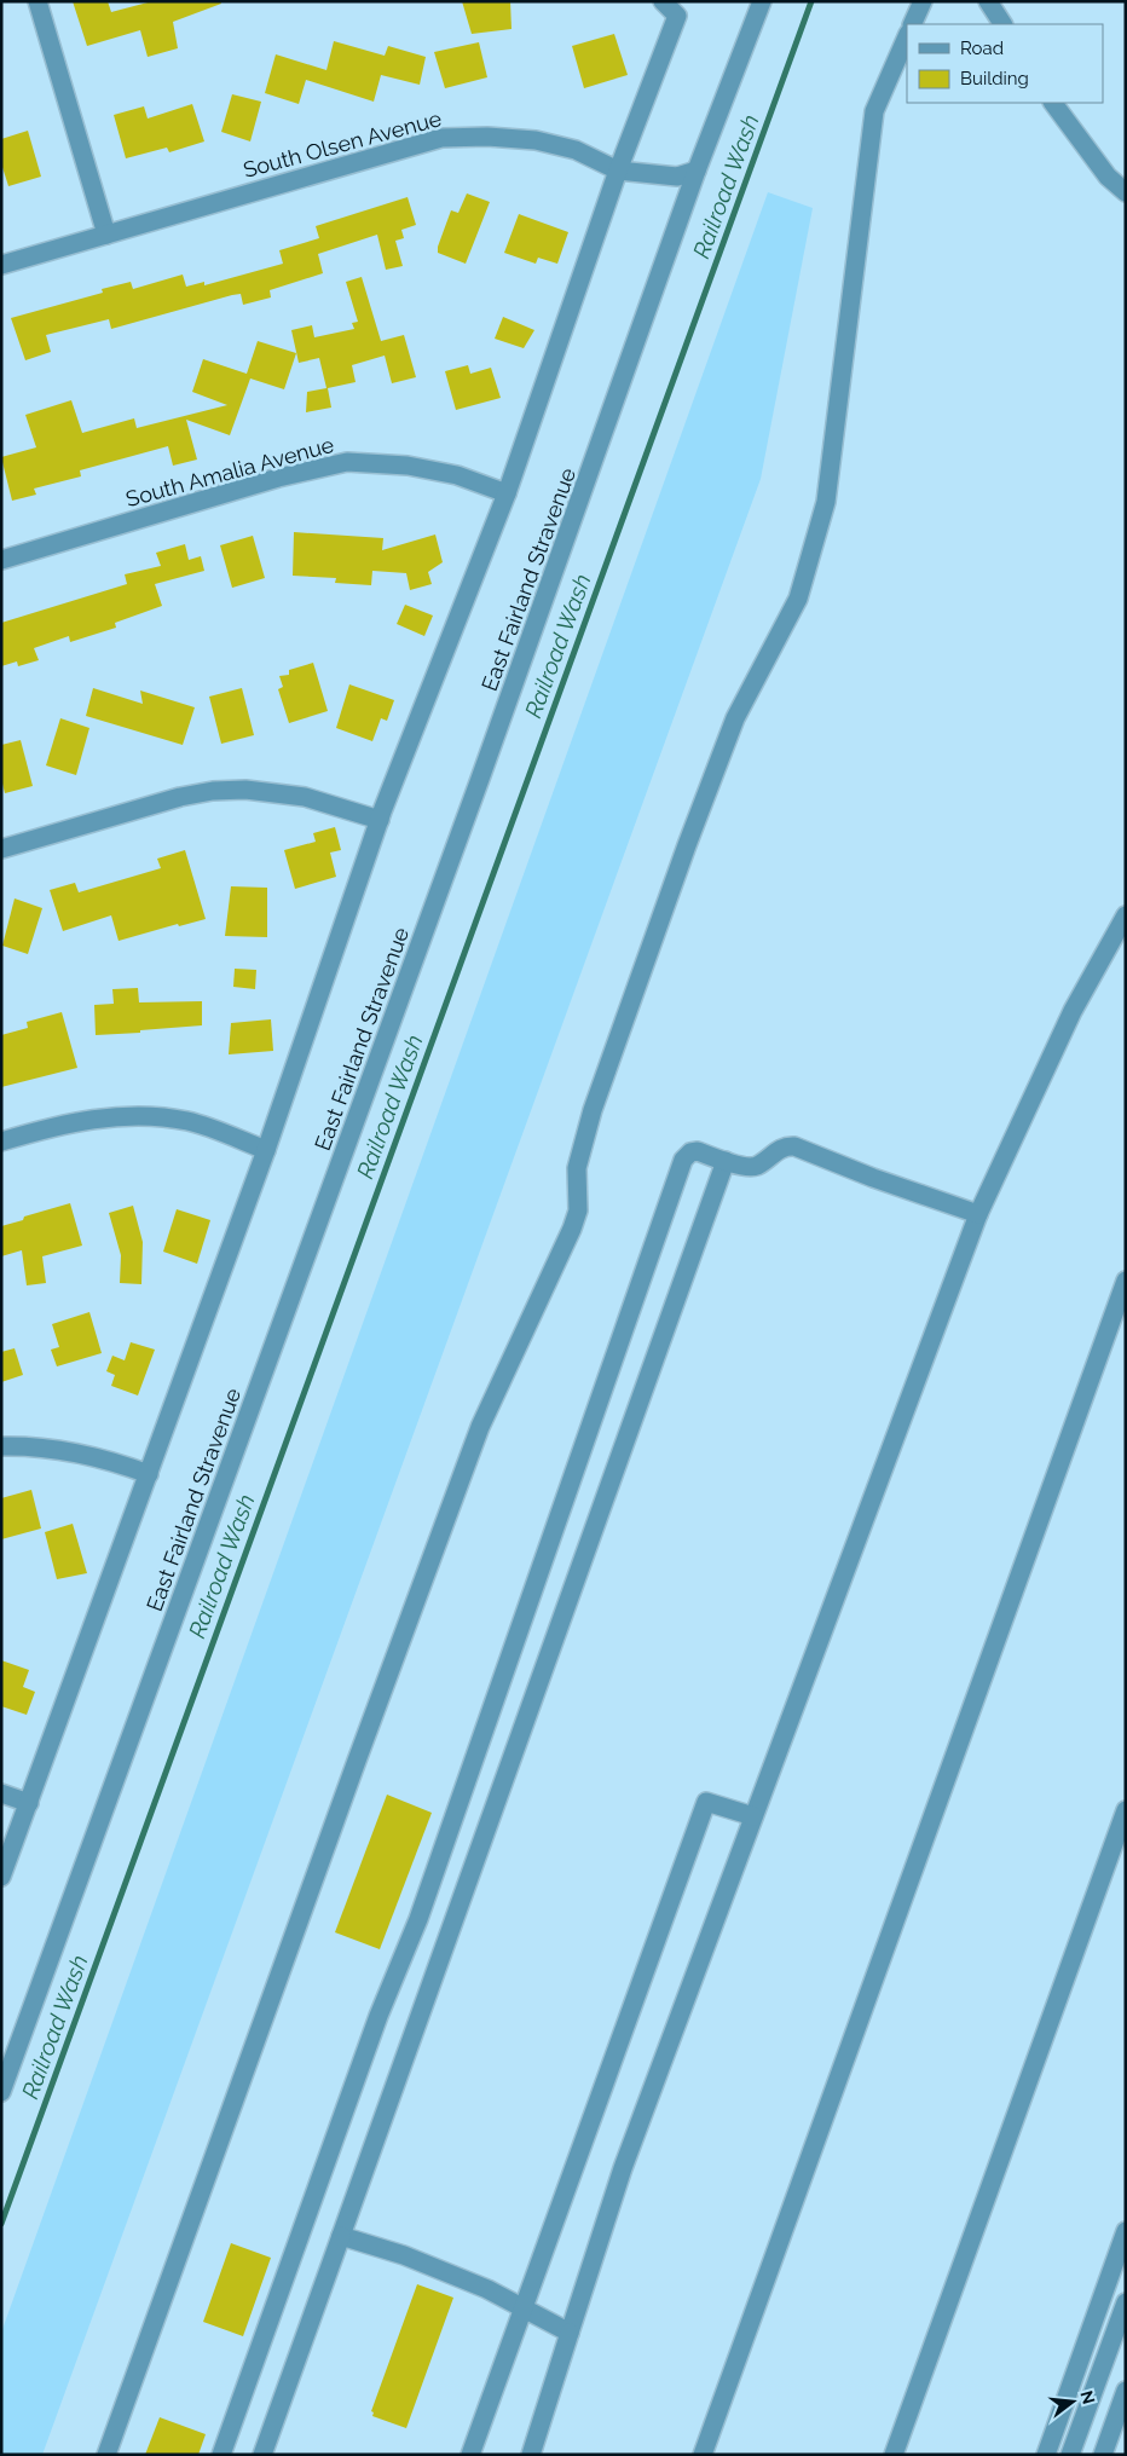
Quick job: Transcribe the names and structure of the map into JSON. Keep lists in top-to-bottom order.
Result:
{
  "streets": {
    "street": ["South Olsen Avenue", "South Amalia Avenue", "East Fairland Stravenue"]
  },
  "crossings": [
    ["South Olsen Avenue", "East Fairland Stravenue"]
  ],
  "water": ["Railroad Wash"],
  "legend": ["Road", "Building"],
  "north": "right"
}
